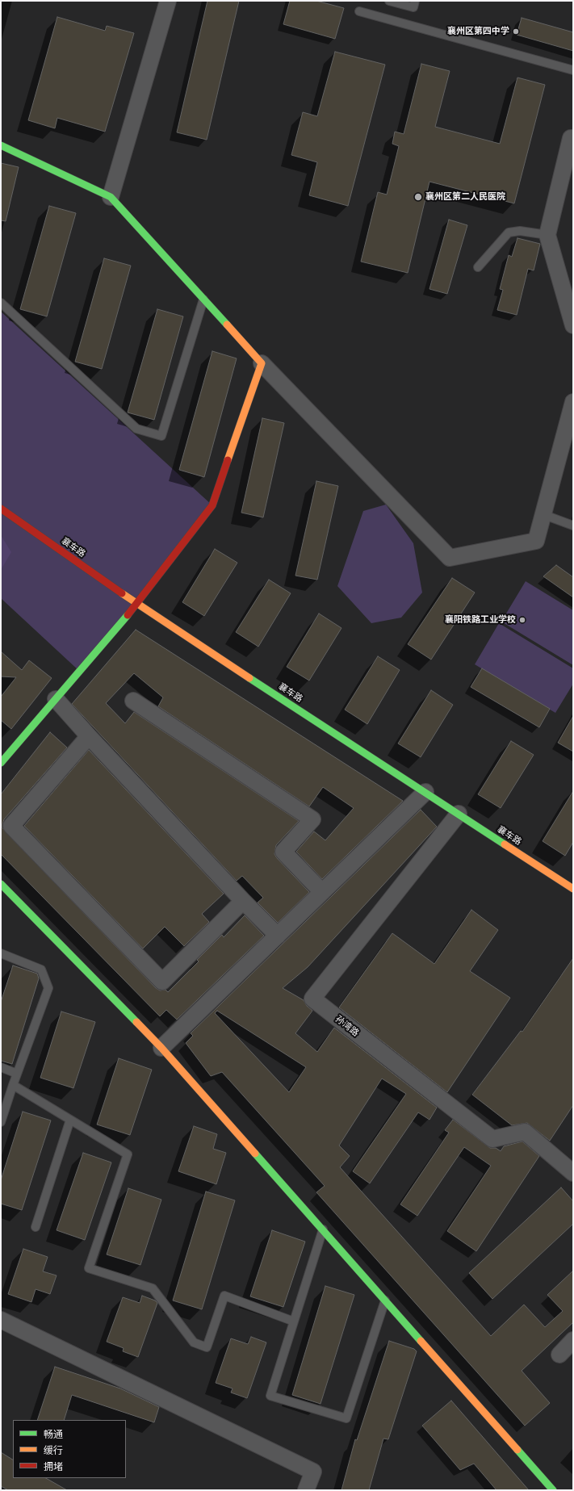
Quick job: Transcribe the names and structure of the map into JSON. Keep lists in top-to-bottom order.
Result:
{
  "streets": {
    "street": ["襄车路", "孙湾路"]
  },
  "crossings": [
    ["襄车路", "孙湾路"]
  ],
  "places": ["襄州区第四中学", "襄州区第二人民医院", "襄阳铁路工业学校"],
  "legend": ["畅通", "缓行", "拥堵"]
}
